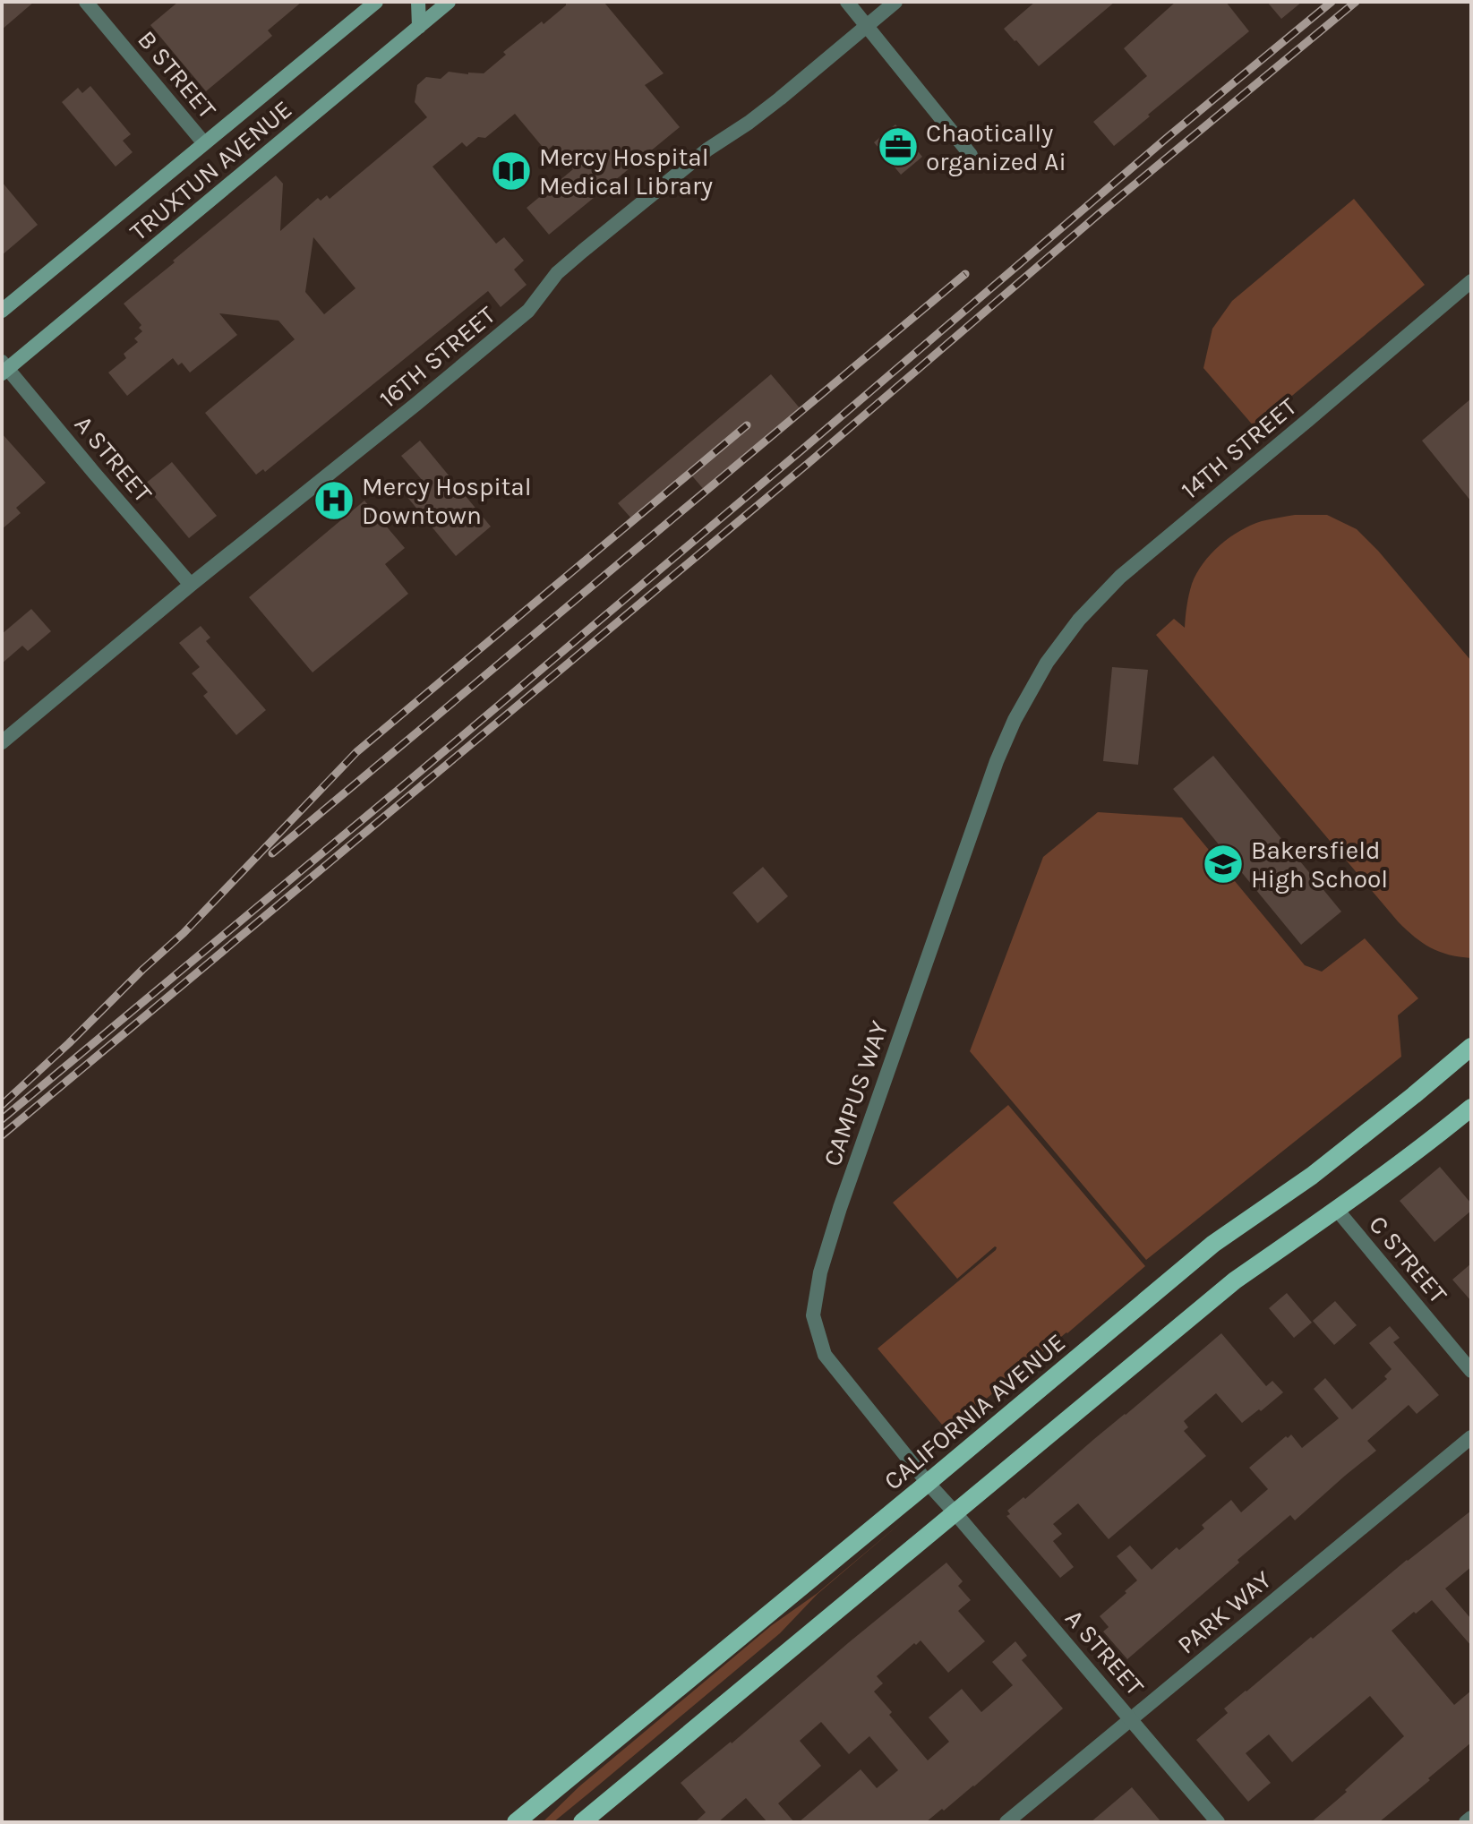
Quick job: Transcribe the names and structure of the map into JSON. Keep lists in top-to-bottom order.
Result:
{
  "streets": {
    "main road": ["TRUXTUN AVENUE", "CALIFORNIA AVENUE"],
    "street": [
      "B STREET",
      "16TH STREET",
      "14TH STREET",
      "A STREET",
      "CAMPUS WAY",
      "C STREET",
      "PARK WAY"
    ]
  },
  "crossings": [
    ["B STREET", "TRUXTUN AVENUE"],
    ["TRUXTUN AVENUE", "A STREET"],
    ["16TH STREET", "A STREET"],
    ["14TH STREET", "CAMPUS WAY"],
    ["A STREET", "CAMPUS WAY"],
    ["A STREET", "PARK WAY"],
    ["CAMPUS WAY", "CALIFORNIA AVENUE"]
  ],
  "places": {
    "office": ["Chaotically organized Ai"],
    "library": ["Mercy Hospital Medical Library"],
    "hospital": ["Mercy Hospital Downtown"],
    "school or university": ["Bakersfield High School"]
  }
}
